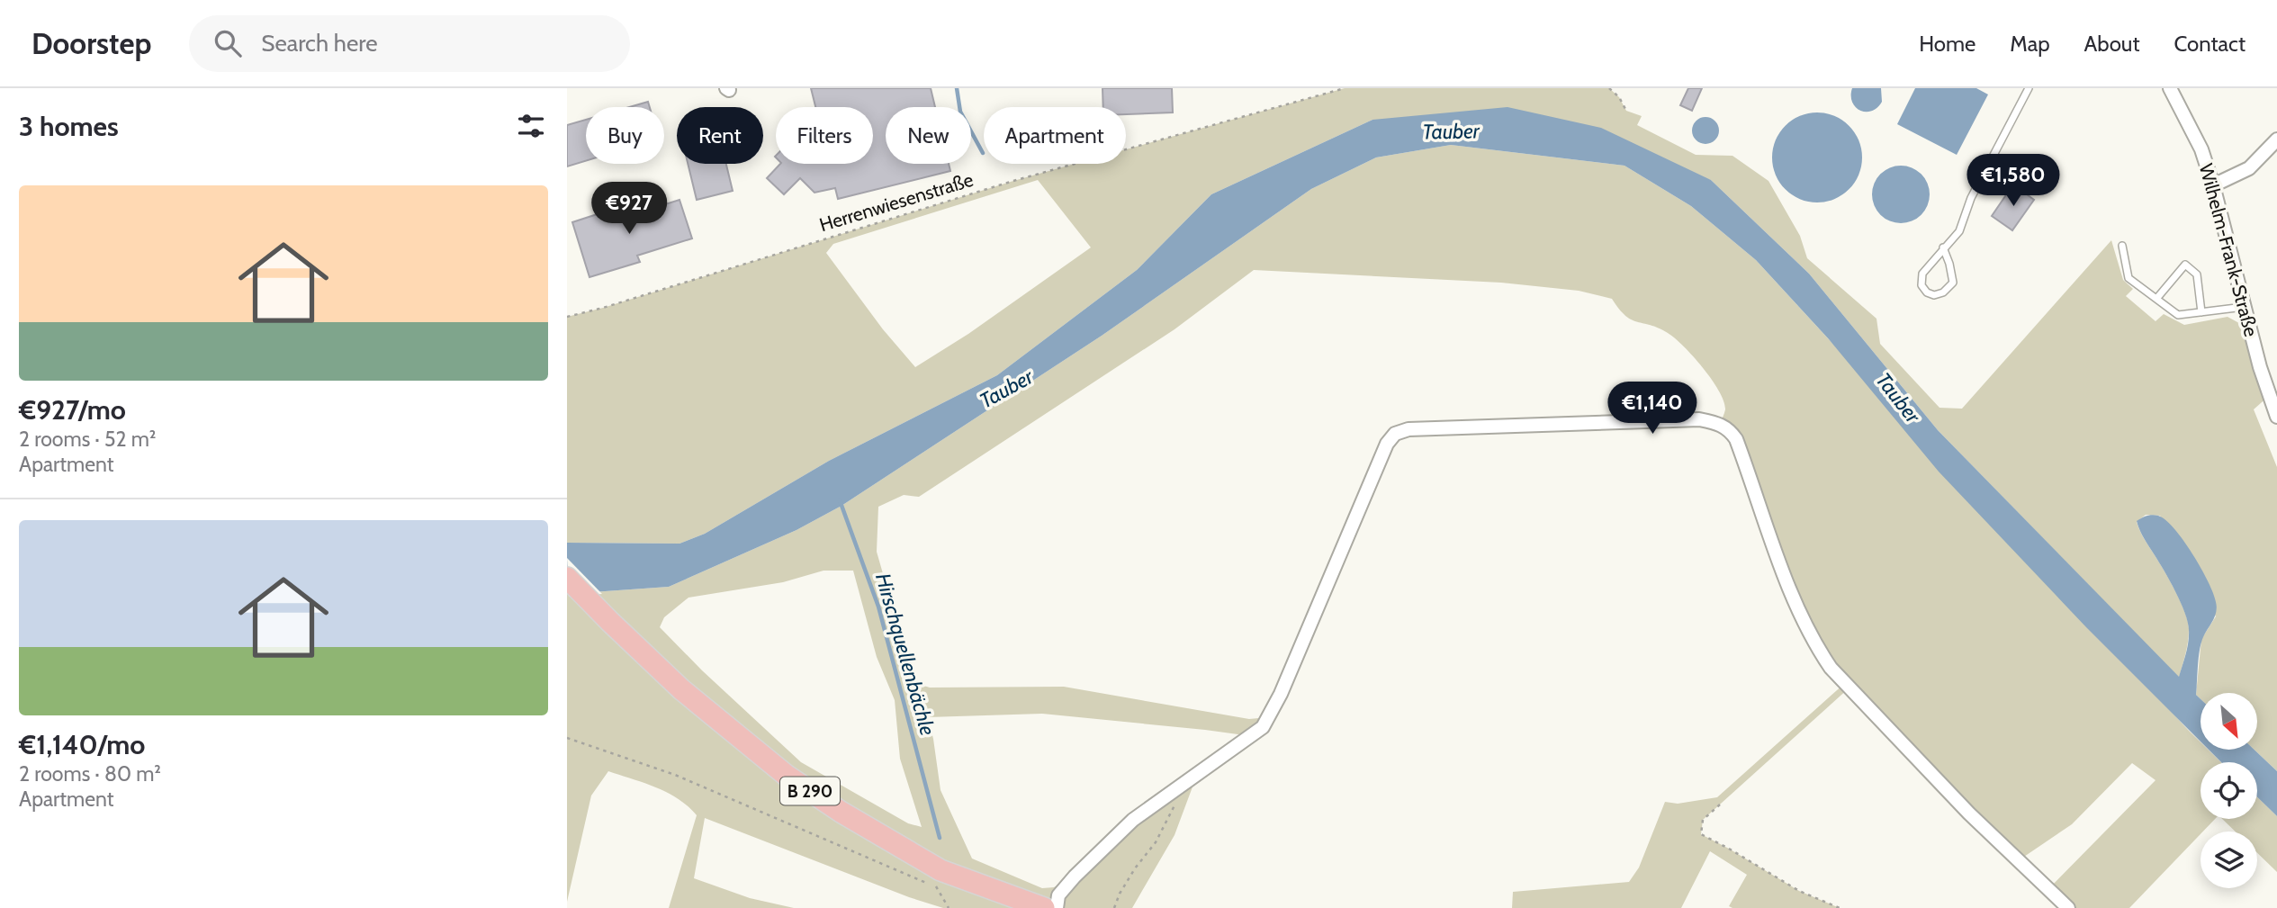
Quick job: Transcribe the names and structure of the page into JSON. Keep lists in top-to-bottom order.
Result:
{
  "streets": {
    "main road": ["B 290"],
    "street": ["Wilhelm-Frank-Straße"],
    "path": ["Herrenwiesenstraße"]
  },
  "water": ["Tauber", "Hirschquellenbächle"],
  "north": "bottom right",
  "page": {
    "header": "Doorstep",
    "search": "Search here",
    "nav": [
      "Home",
      "Map",
      "About",
      "Contact"
    ],
    "heading": "3 homes",
    "chip": [
      "Buy",
      "Rent",
      "Filters",
      "New",
      "Apartment"
    ],
    "price": ["€1,580", "€927", "€1,140"],
    "list": [
      {
        "name": "€927/mo",
        "note": "2 rooms · 52 m² · Apartment"
      },
      {
        "name": "€1,140/mo",
        "note": "2 rooms · 80 m² · Apartment"
      }
    ]
  }
}
